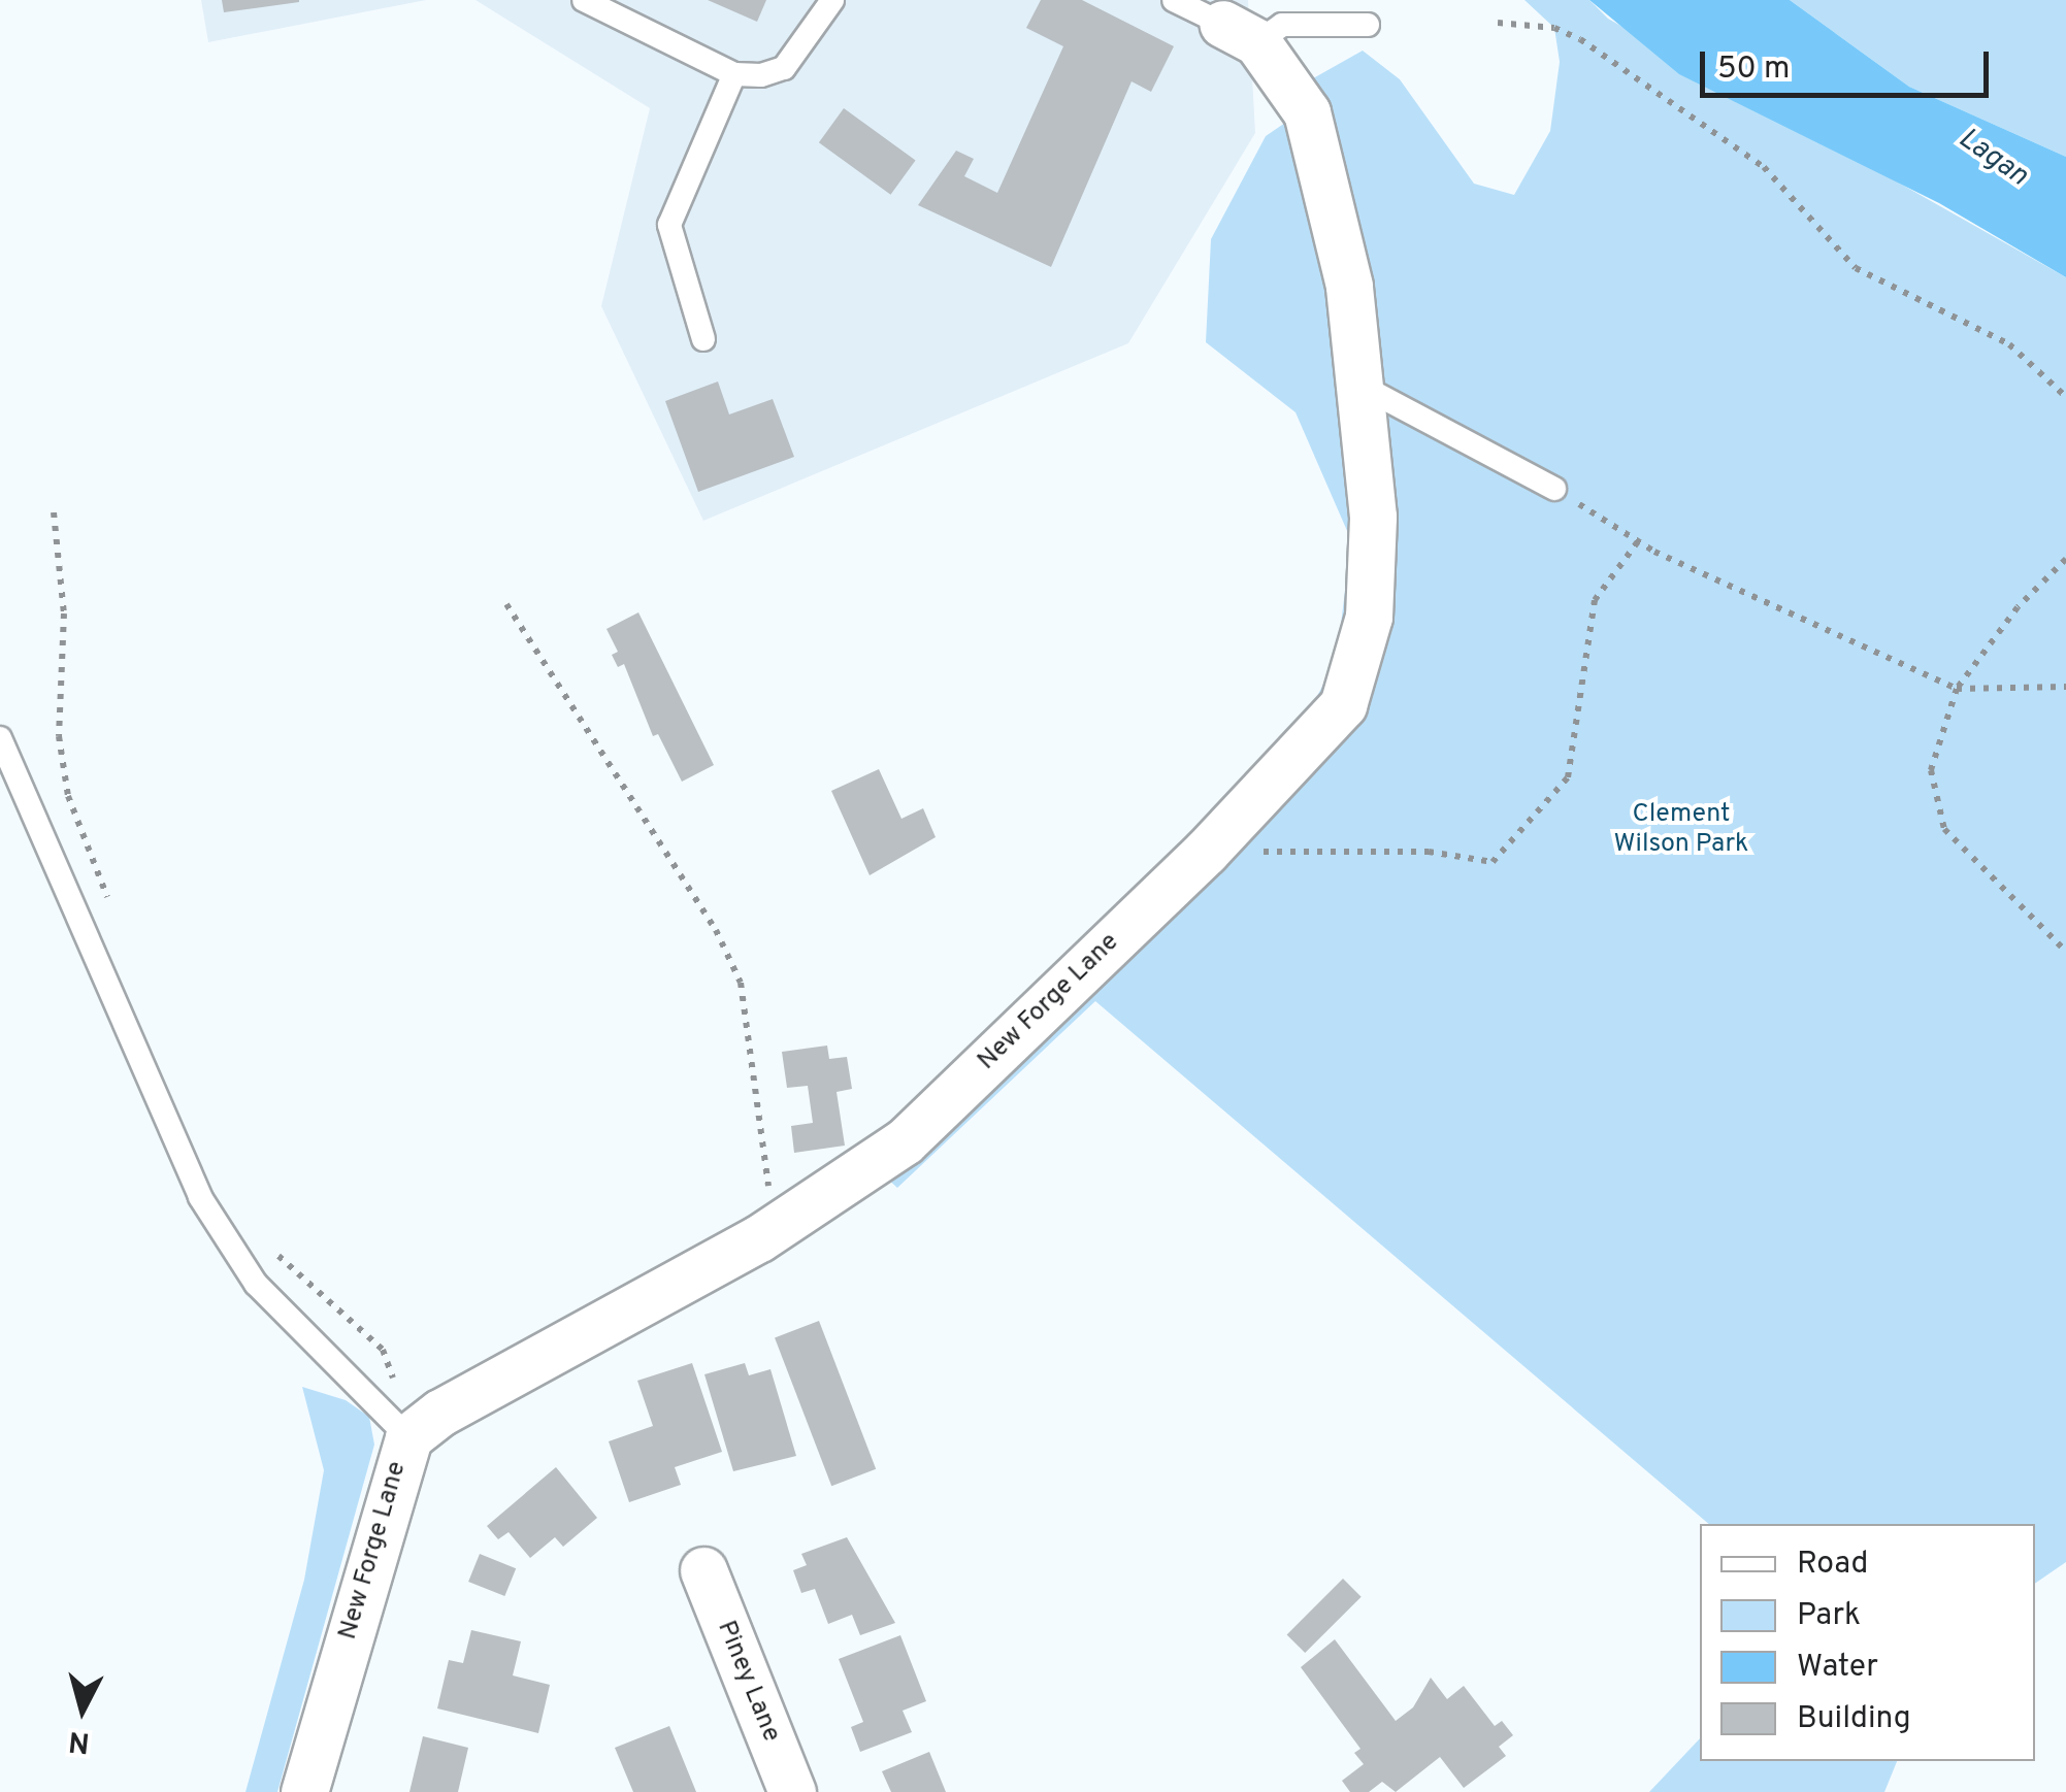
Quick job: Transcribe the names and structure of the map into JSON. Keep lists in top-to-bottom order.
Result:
{
  "streets": {
    "street": ["New Forge Lane", "Piney Lane"]
  },
  "water": ["Lagan"],
  "parks": ["Clement Wilson Park"],
  "legend": [
    "Road",
    "Park",
    "Water",
    "Building"
  ],
  "scale_bar": "50 m",
  "north": "bottom"
}
